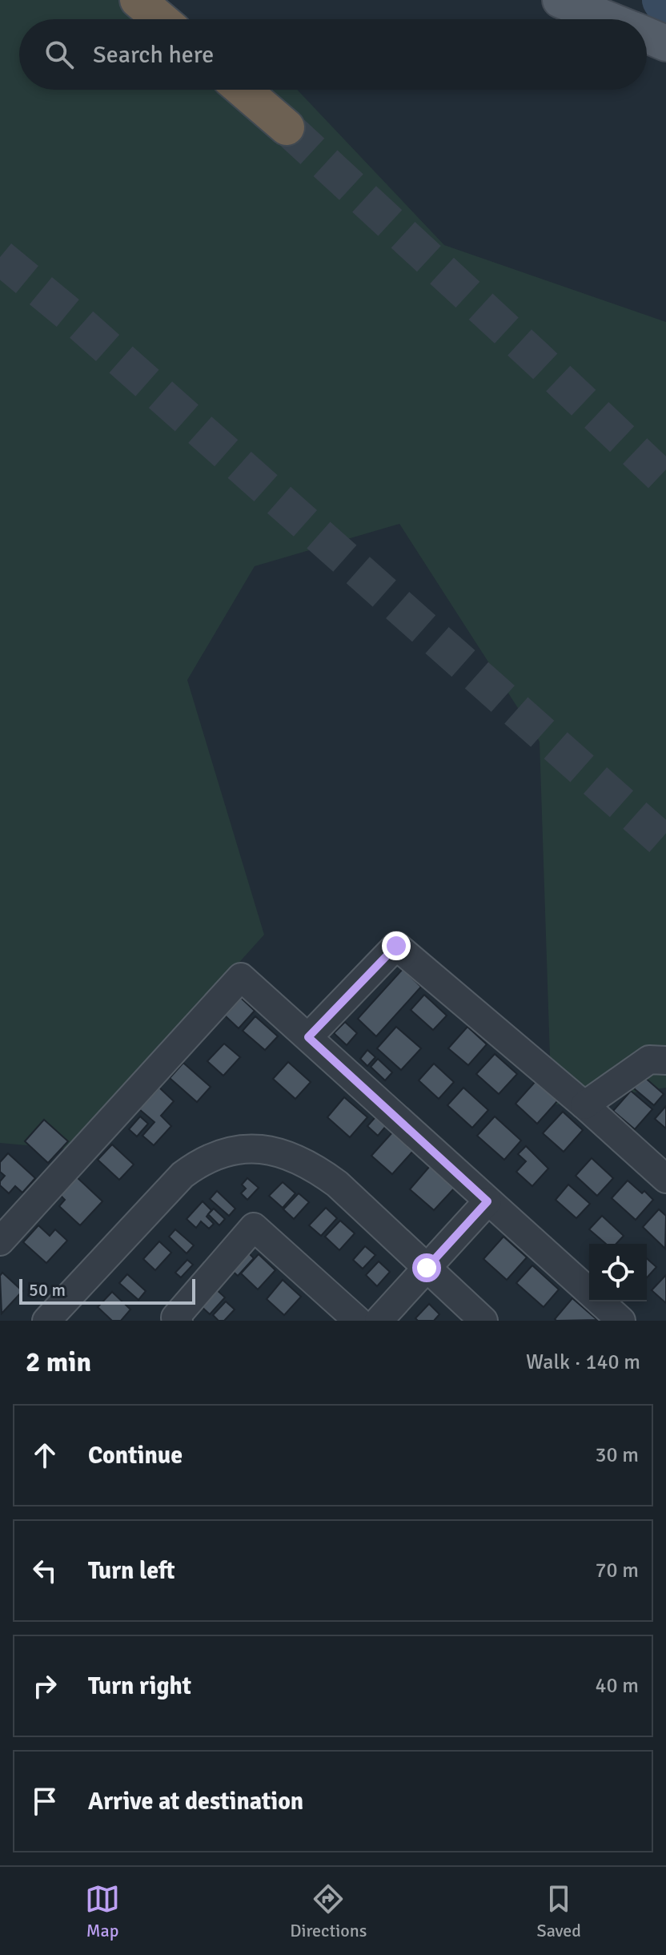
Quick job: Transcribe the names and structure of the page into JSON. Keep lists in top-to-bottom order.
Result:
{
  "scale_bar": "50 m",
  "page": {
    "search": "Search here",
    "scale": "50 m",
    "heading": ["2 min", "Walk · 140 m"],
    "list": [
      ["Continue", "30 m"],
      ["Turn left", "70 m"],
      ["Turn right", "40 m"],
      "Arrive at destination"
    ],
    "nav": ["Map", "Directions", "Saved"]
  }
}
